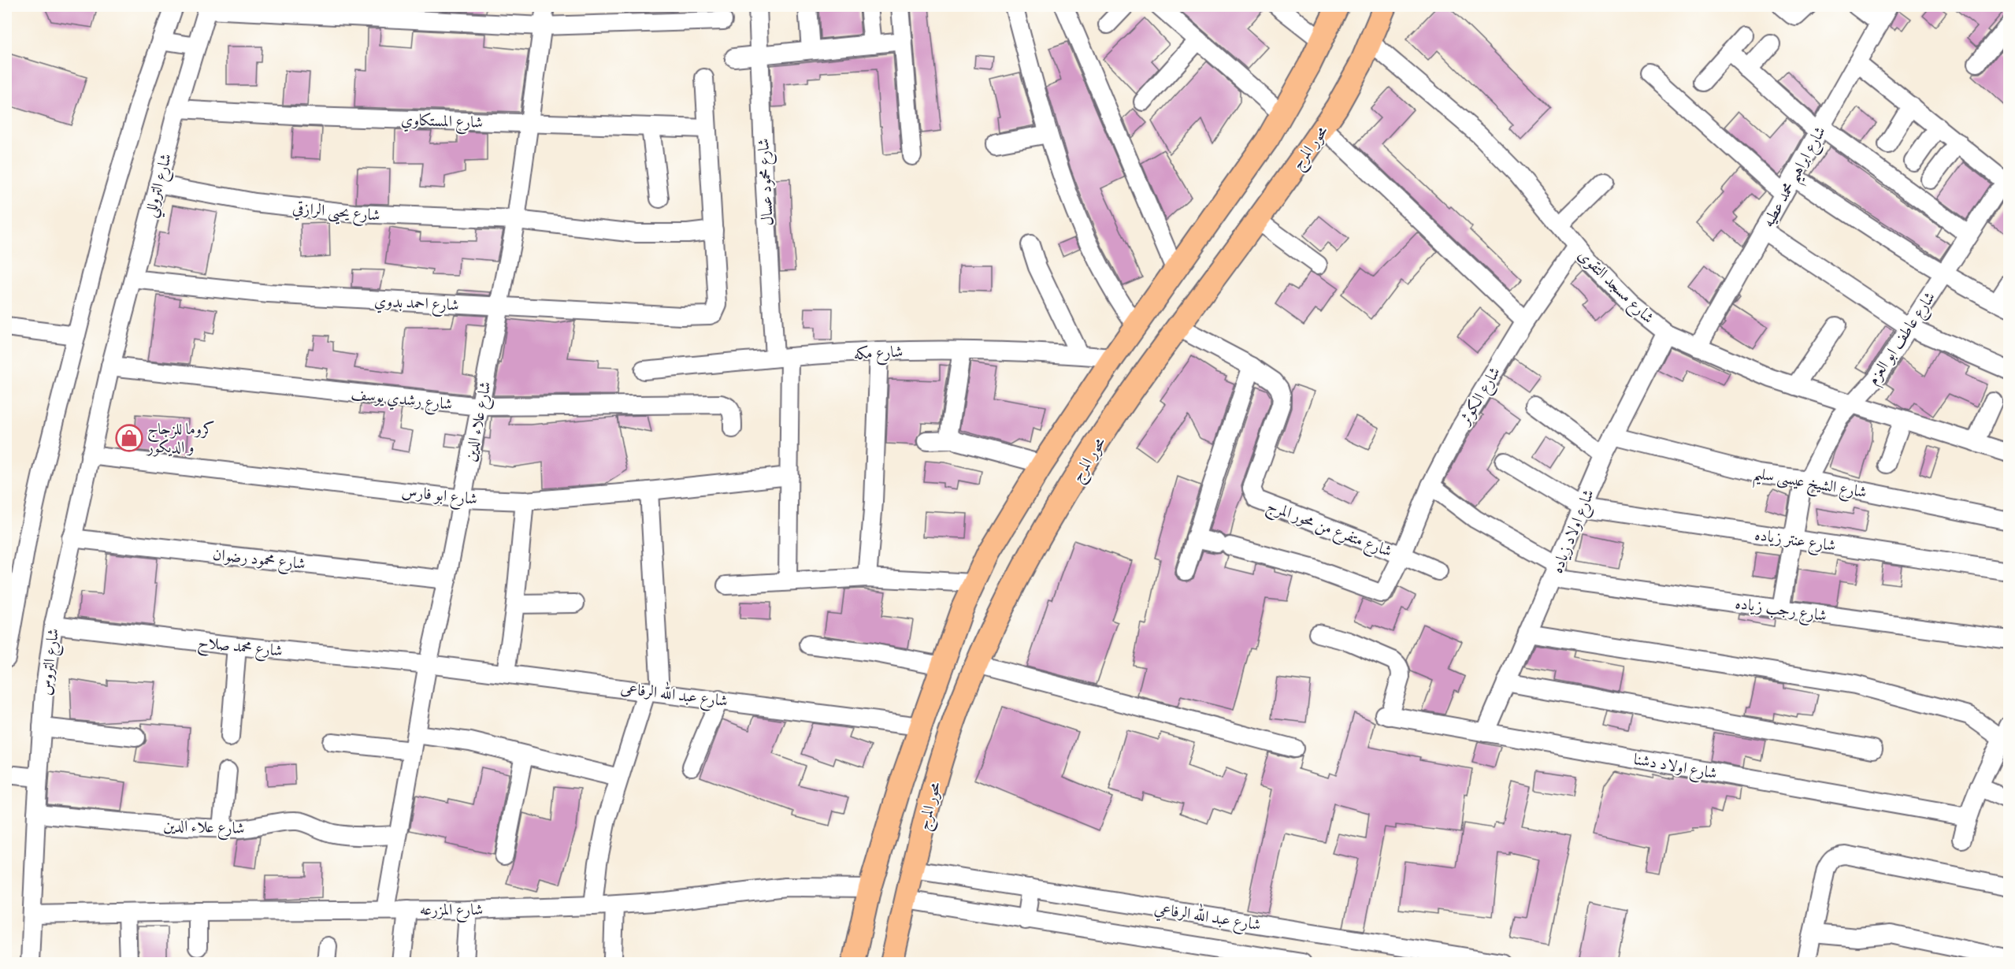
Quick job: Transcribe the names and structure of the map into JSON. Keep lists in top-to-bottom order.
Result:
{
  "streets": {
    "main road": ["محور المرج"],
    "street": [
      "شارع المستكاوي",
      "شارع ابراهيم محمد عطيه",
      "شارع محمود عسال",
      "شارع التروللي",
      "شارع يحيى الرازقي",
      "شارع مسجد التقوى",
      "شارع احمد بدوي",
      "شارع عاطف ابو العزم",
      "شارع مكه",
      "شارع الكوثر",
      "شارع رشدي يوسف",
      "شارع علاء الدين",
      "شارع الشيخ عيسى سليم",
      "شارع ابو فارس",
      "شارع متفرع من محور المرج",
      "شارع اولاد زياده",
      "شارع عنتر زياده",
      "شارع محمود رضوان",
      "شارع رجب زياده",
      "شارع محمد صلاح",
      "شارع التروس",
      "شارع عبد الله الرفاعى",
      "شارع اولاد دشنا",
      "شارع المزرعه",
      "شارع عبد الله الرفاعي"
    ]
  },
  "crossings": [
    ["شارع المستكاوي", "شارع التروللي"],
    ["شارع المستكاوي", "شارع علاء الدين"],
    ["محور المرج", "شارع مسجد التقوى"],
    ["محور المرج", "شارع مكه"],
    ["محور المرج", "شارع متفرع من محور المرج"],
    ["محور المرج", "شارع عبد الله الرفاعى"],
    ["محور المرج", "شارع المزرعه"],
    ["محور المرج", "شارع عبد الله الرفاعي"],
    ["شارع ابراهيم محمد عطيه", "شارع مسجد التقوى"],
    ["شارع محمود عسال", "شارع مكه"],
    ["شارع محمود عسال", "شارع ابو فارس"],
    ["شارع التروللي", "شارع يحيى الرازقي"],
    ["شارع التروللي", "شارع احمد بدوي"],
    ["شارع التروللي", "شارع رشدي يوسف"],
    ["شارع التروللي", "شارع التروس"],
    ["شارع يحيى الرازقي", "شارع احمد بدوي"],
    ["شارع يحيى الرازقي", "شارع علاء الدين"],
    ["شارع مسجد التقوى", "شارع عاطف ابو العزم"],
    ["شارع مسجد التقوى", "شارع الكوثر"],
    ["شارع مسجد التقوى", "شارع اولاد زياده"],
    ["شارع احمد بدوي", "شارع علاء الدين"],
    ["شارع عاطف ابو العزم", "شارع الشيخ عيسى سليم"],
    ["شارع عاطف ابو العزم", "شارع عنتر زياده"],
    ["شارع عاطف ابو العزم", "شارع رجب زياده"],
    ["شارع الكوثر", "شارع متفرع من محور المرج"],
    ["شارع رشدي يوسف", "شارع علاء الدين"],
    ["شارع رشدي يوسف", "شارع التروس"],
    ["شارع علاء الدين", "شارع ابو فارس"],
    ["شارع علاء الدين", "شارع محمود رضوان"],
    ["شارع علاء الدين", "شارع محمد صلاح"],
    ["شارع علاء الدين", "شارع التروس"],
    ["شارع علاء الدين", "شارع عبد الله الرفاعى"],
    ["شارع علاء الدين", "شارع المزرعه"],
    ["شارع الشيخ عيسى سليم", "شارع اولاد زياده"],
    ["شارع ابو فارس", "شارع التروس"],
    ["شارع اولاد زياده", "شارع عنتر زياده"],
    ["شارع اولاد زياده", "شارع رجب زياده"],
    ["شارع اولاد زياده", "شارع اولاد دشنا"],
    ["شارع محمود رضوان", "شارع التروس"],
    ["شارع محمد صلاح", "شارع التروس"],
    ["شارع محمد صلاح", "شارع عبد الله الرفاعى"],
    ["شارع التروس", "شارع المزرعه"]
  ],
  "places": {
    "shop": ["كروما للزجاج و الديكور"]
  }
}
